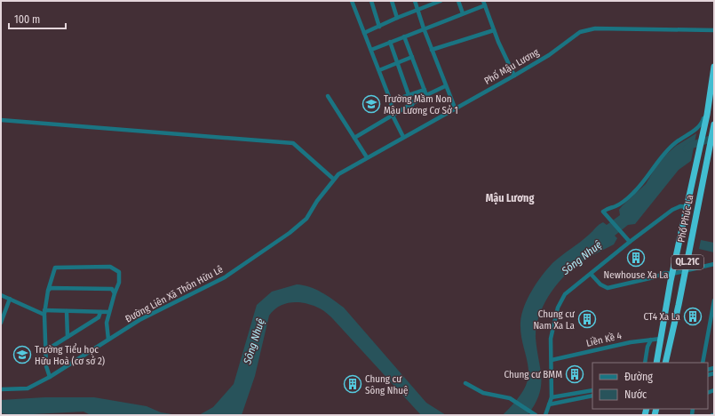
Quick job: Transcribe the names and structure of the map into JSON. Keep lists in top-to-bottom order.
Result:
{
  "streets": {
    "highway": ["Phố Phúc La", "QL.21C"],
    "street": ["Phố Mậu Lương", "Đường Liên Xã Thôn Hữu Lê", "Liền Kề 4"]
  },
  "crossings": [
    ["Phố Mậu Lương", "Đường Liên Xã Thôn Hữu Lê"],
    ["Phố Phúc La", "QL.21C"],
    ["Phố Phúc La", "Liền Kề 4"]
  ],
  "districts": ["Mậu Lương"],
  "water": ["Sông Nhuệ"],
  "places": {
    "school or university": ["Trường Mầm Non Mậu Lương Cơ Sở 1", "Trường Tiểu học Hữu Hoà (cơ sở 2)"],
    "building": [
      "Newhouse Xa La",
      "CT4 Xa La",
      "Chung cư Nam Xa La",
      "Chung cư BMM",
      "Chung cư Sông Nhuệ"
    ]
  },
  "legend": ["Đường", "Nước"],
  "scale_bar": "100 m"
}
